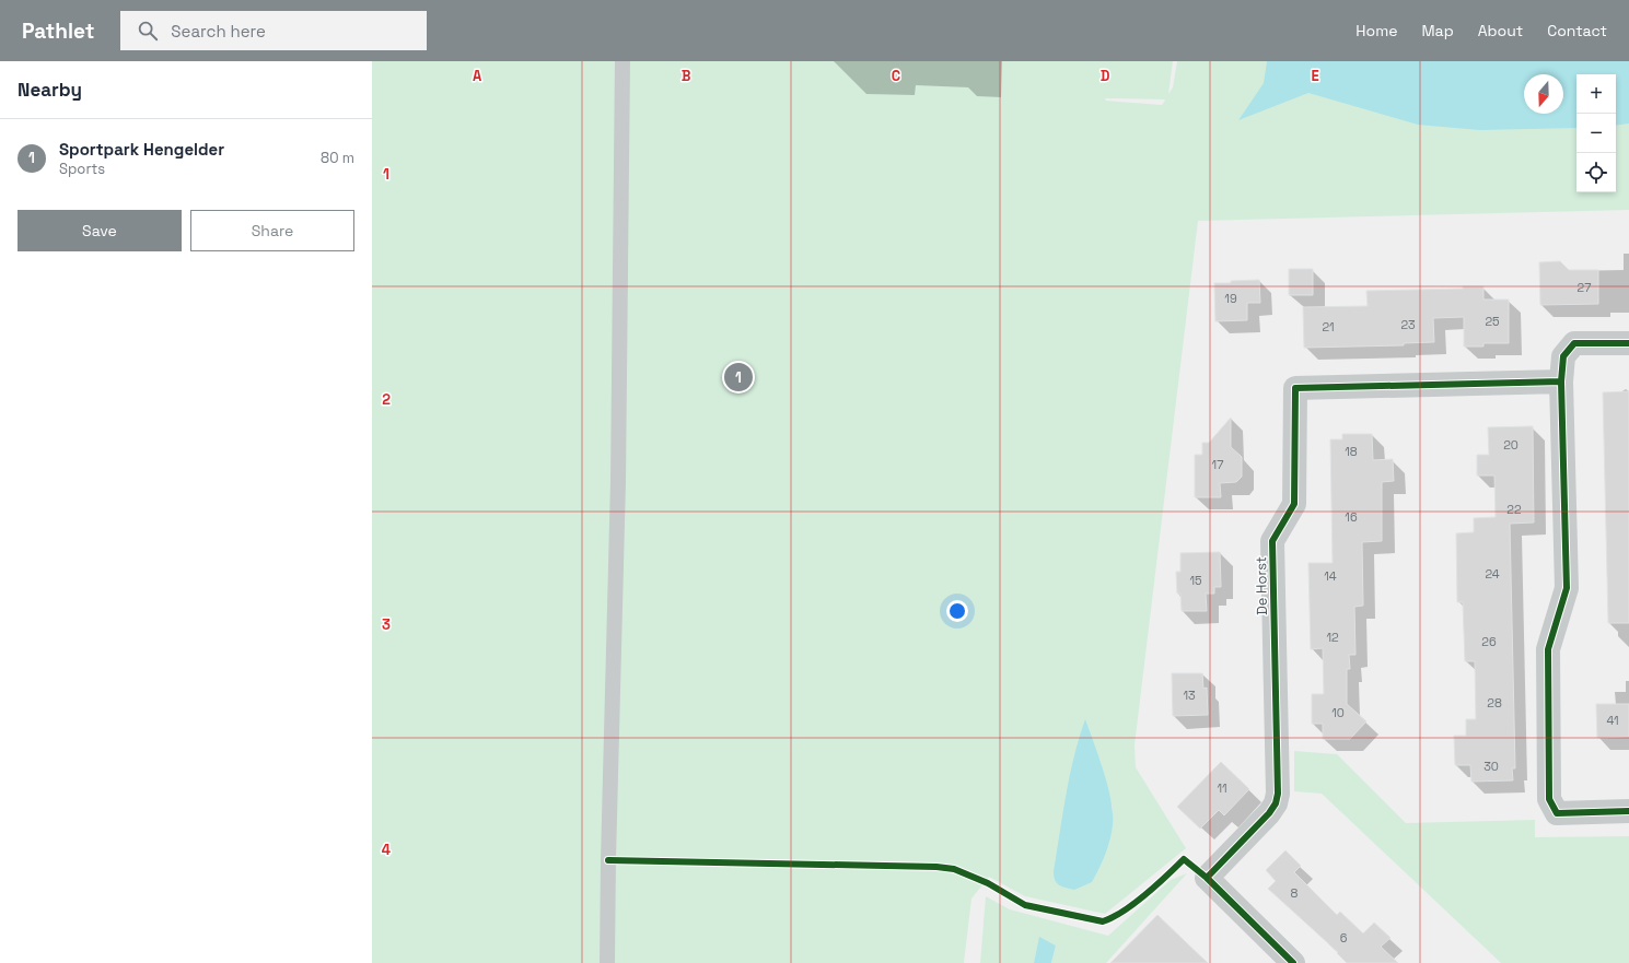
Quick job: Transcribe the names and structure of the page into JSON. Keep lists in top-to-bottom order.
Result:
{
  "streets": {
    "street": ["De Horst"]
  },
  "house_numbers": [
    "27",
    "19",
    "25",
    "23",
    "21",
    "20",
    "18",
    "17",
    "22",
    "16",
    "24",
    "14",
    "15",
    "12",
    "26",
    "13",
    "28",
    "10",
    "41",
    "30",
    "11",
    "8",
    "6"
  ],
  "north": "bottom",
  "page": {
    "header": "Pathlet",
    "search": "Search here",
    "nav": [
      "Home",
      "Map",
      "About",
      "Contact"
    ],
    "heading": "Nearby",
    "map_buttons": ["+", "−"],
    "list": [
      {
        "mark": "1",
        "name": "Sportpark Hengelder",
        "note": "Sports",
        "value": "80 m"
      }
    ],
    "buttons": ["Save", "Share"],
    "pins": "1"
  },
  "grid": {
    "columns": [
      "A",
      "B",
      "C",
      "D",
      "E"
    ],
    "rows": [
      "1",
      "2",
      "3",
      "4"
    ]
  }
}
